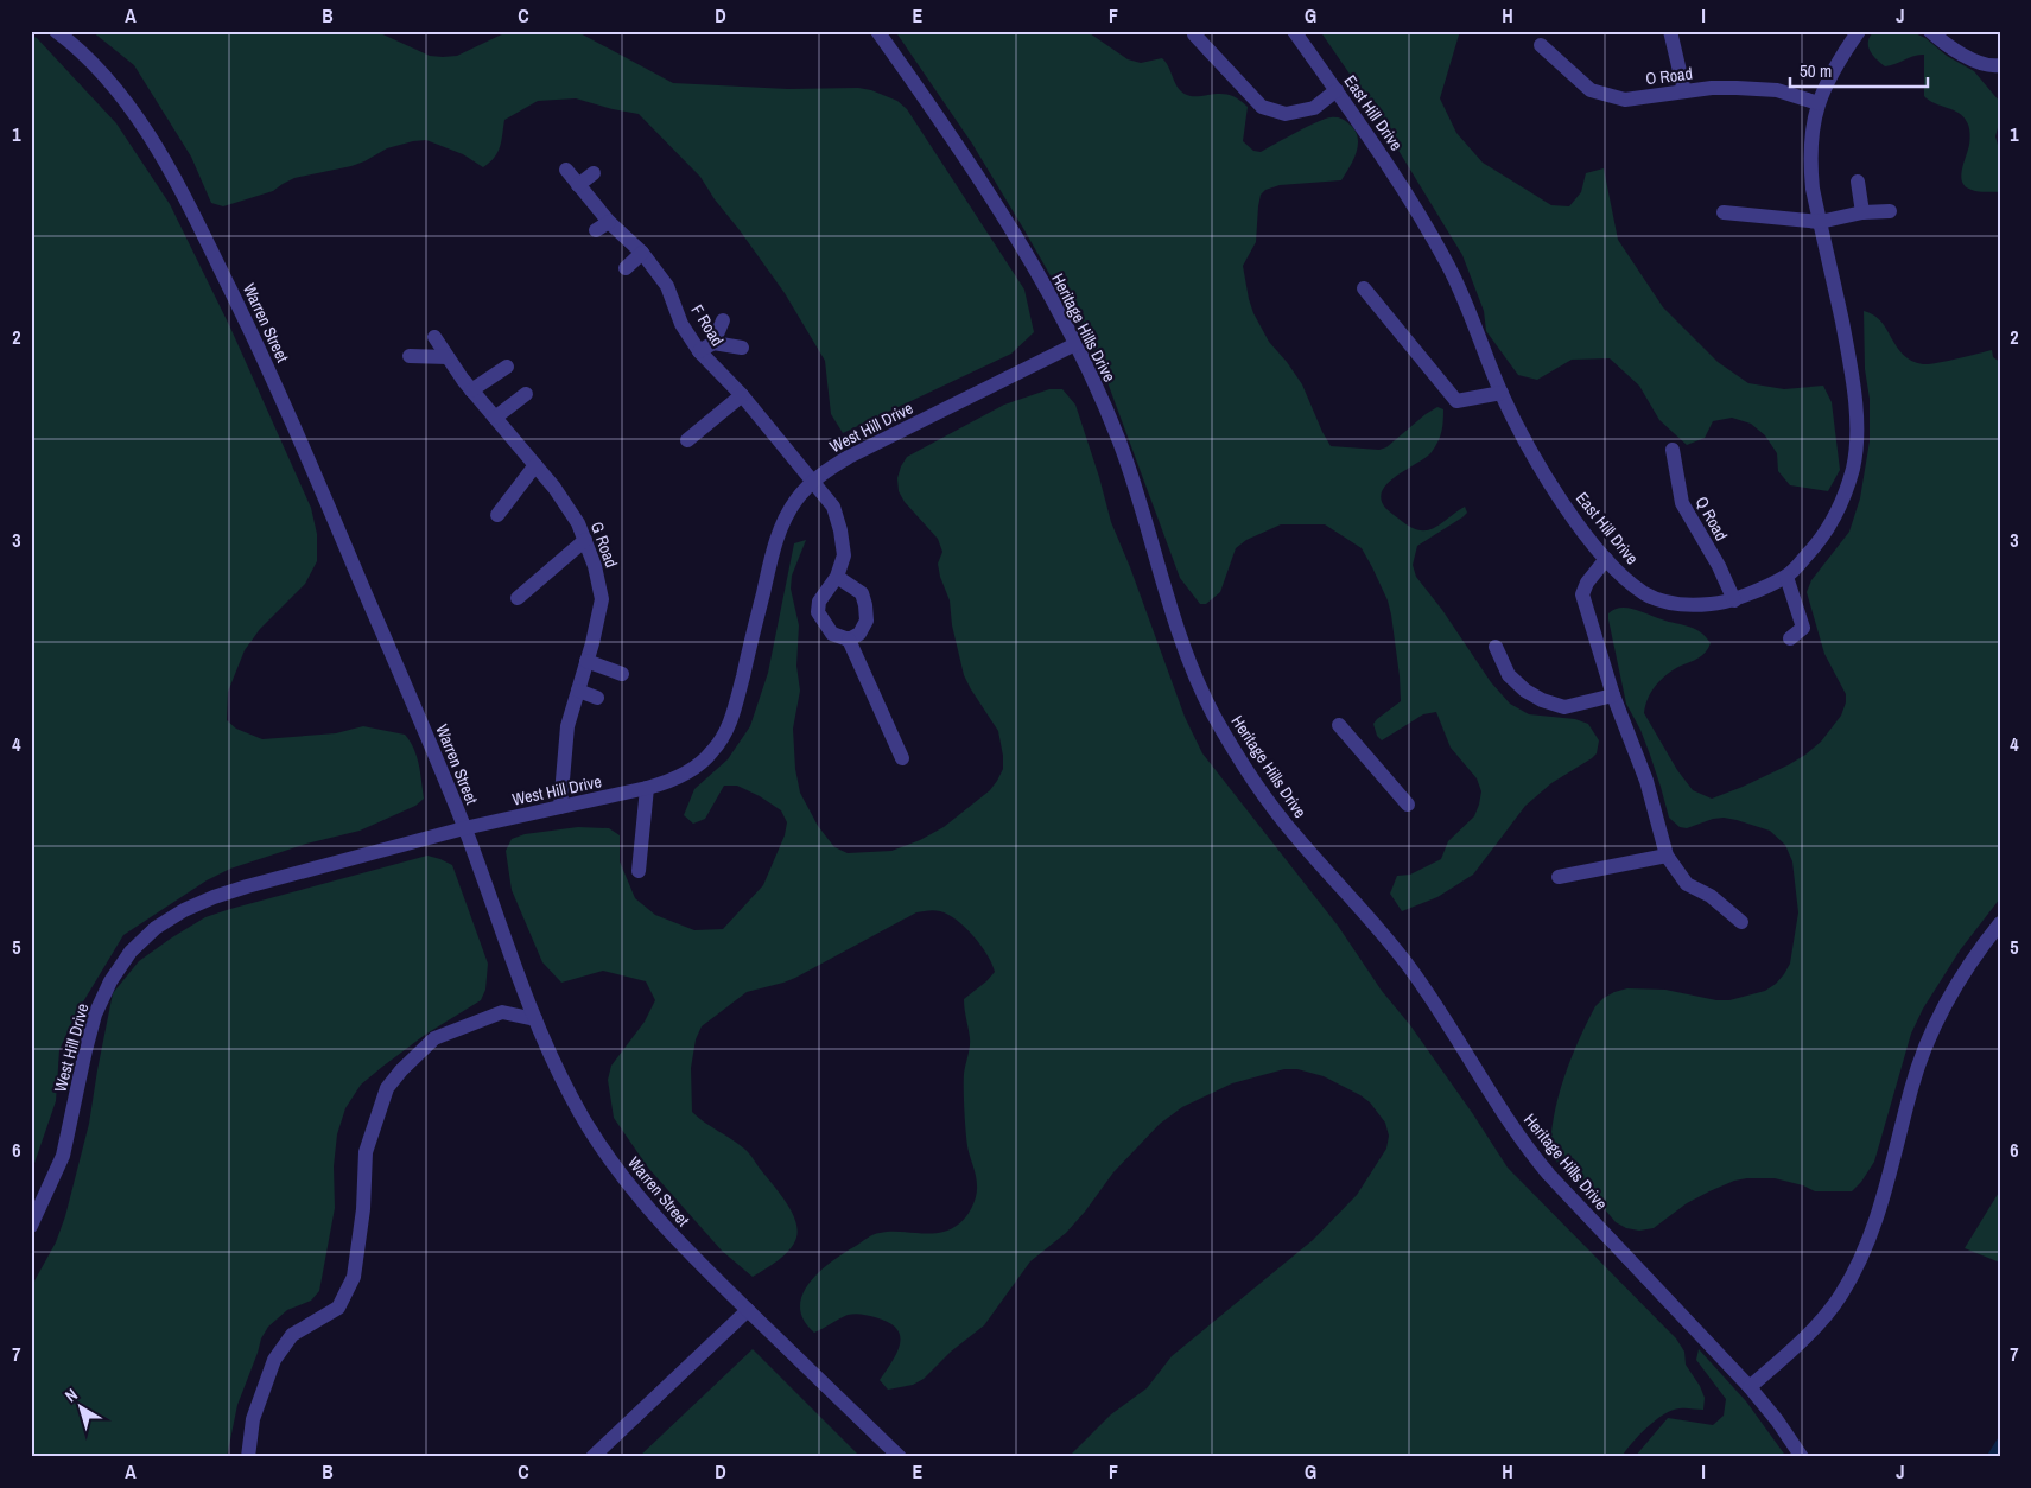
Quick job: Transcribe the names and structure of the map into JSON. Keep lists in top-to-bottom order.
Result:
{
  "streets": {
    "street": [
      "O Road",
      "East Hill Drive",
      "Warren Street",
      "F Road",
      "Heritage Hills Drive",
      "West Hill Drive",
      "Q Road",
      "G Road"
    ]
  },
  "crossings": [
    ["O Road", "East Hill Drive"],
    ["East Hill Drive", "Q Road"],
    ["Warren Street", "West Hill Drive"],
    ["F Road", "West Hill Drive"],
    ["Heritage Hills Drive", "West Hill Drive"],
    ["West Hill Drive", "G Road"]
  ],
  "scale_bar": "50 m",
  "north": "top left",
  "grid": {
    "columns": [
      "A",
      "B",
      "C",
      "D",
      "E",
      "F",
      "G",
      "H",
      "I",
      "J"
    ],
    "rows": [
      "1",
      "2",
      "3",
      "4",
      "5",
      "6",
      "7"
    ]
  }
}
